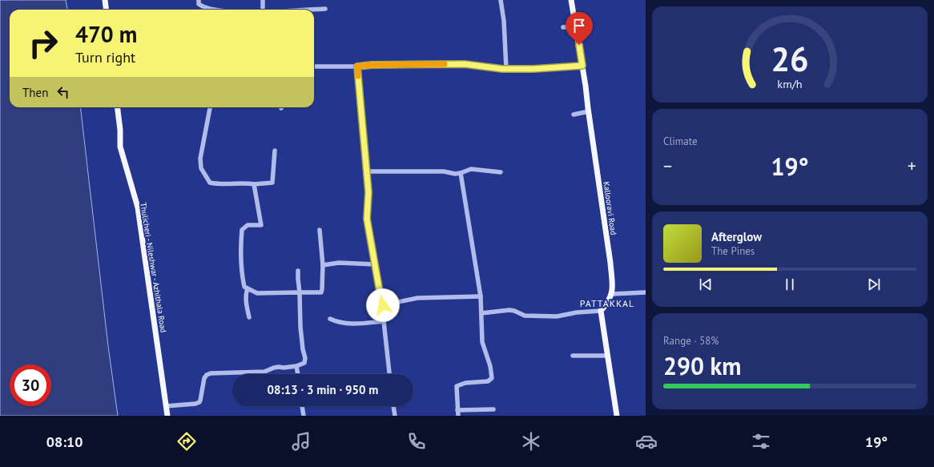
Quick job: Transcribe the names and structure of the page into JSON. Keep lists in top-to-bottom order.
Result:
{
  "streets": {
    "main road": ["Kallooravi Road", "Thulicheri - Nileshwar - Azhithala Road"]
  },
  "districts": ["PATTAKKAL"],
  "page": {
    "turn": ["470 m", "Turn right"],
    "then": "Then",
    "tile": [
      "Climate",
      ["Range · 58%", "290 km"]
    ],
    "heat": ["−", "19°", "+"],
    "song": ["Afterglow", "The Pines"],
    "limit": "30",
    "trip": "08:13 · 3 min · 950 m",
    "tabs": ["08:10", "19°"],
    "gauge": ["26", "km/h"]
  }
}
